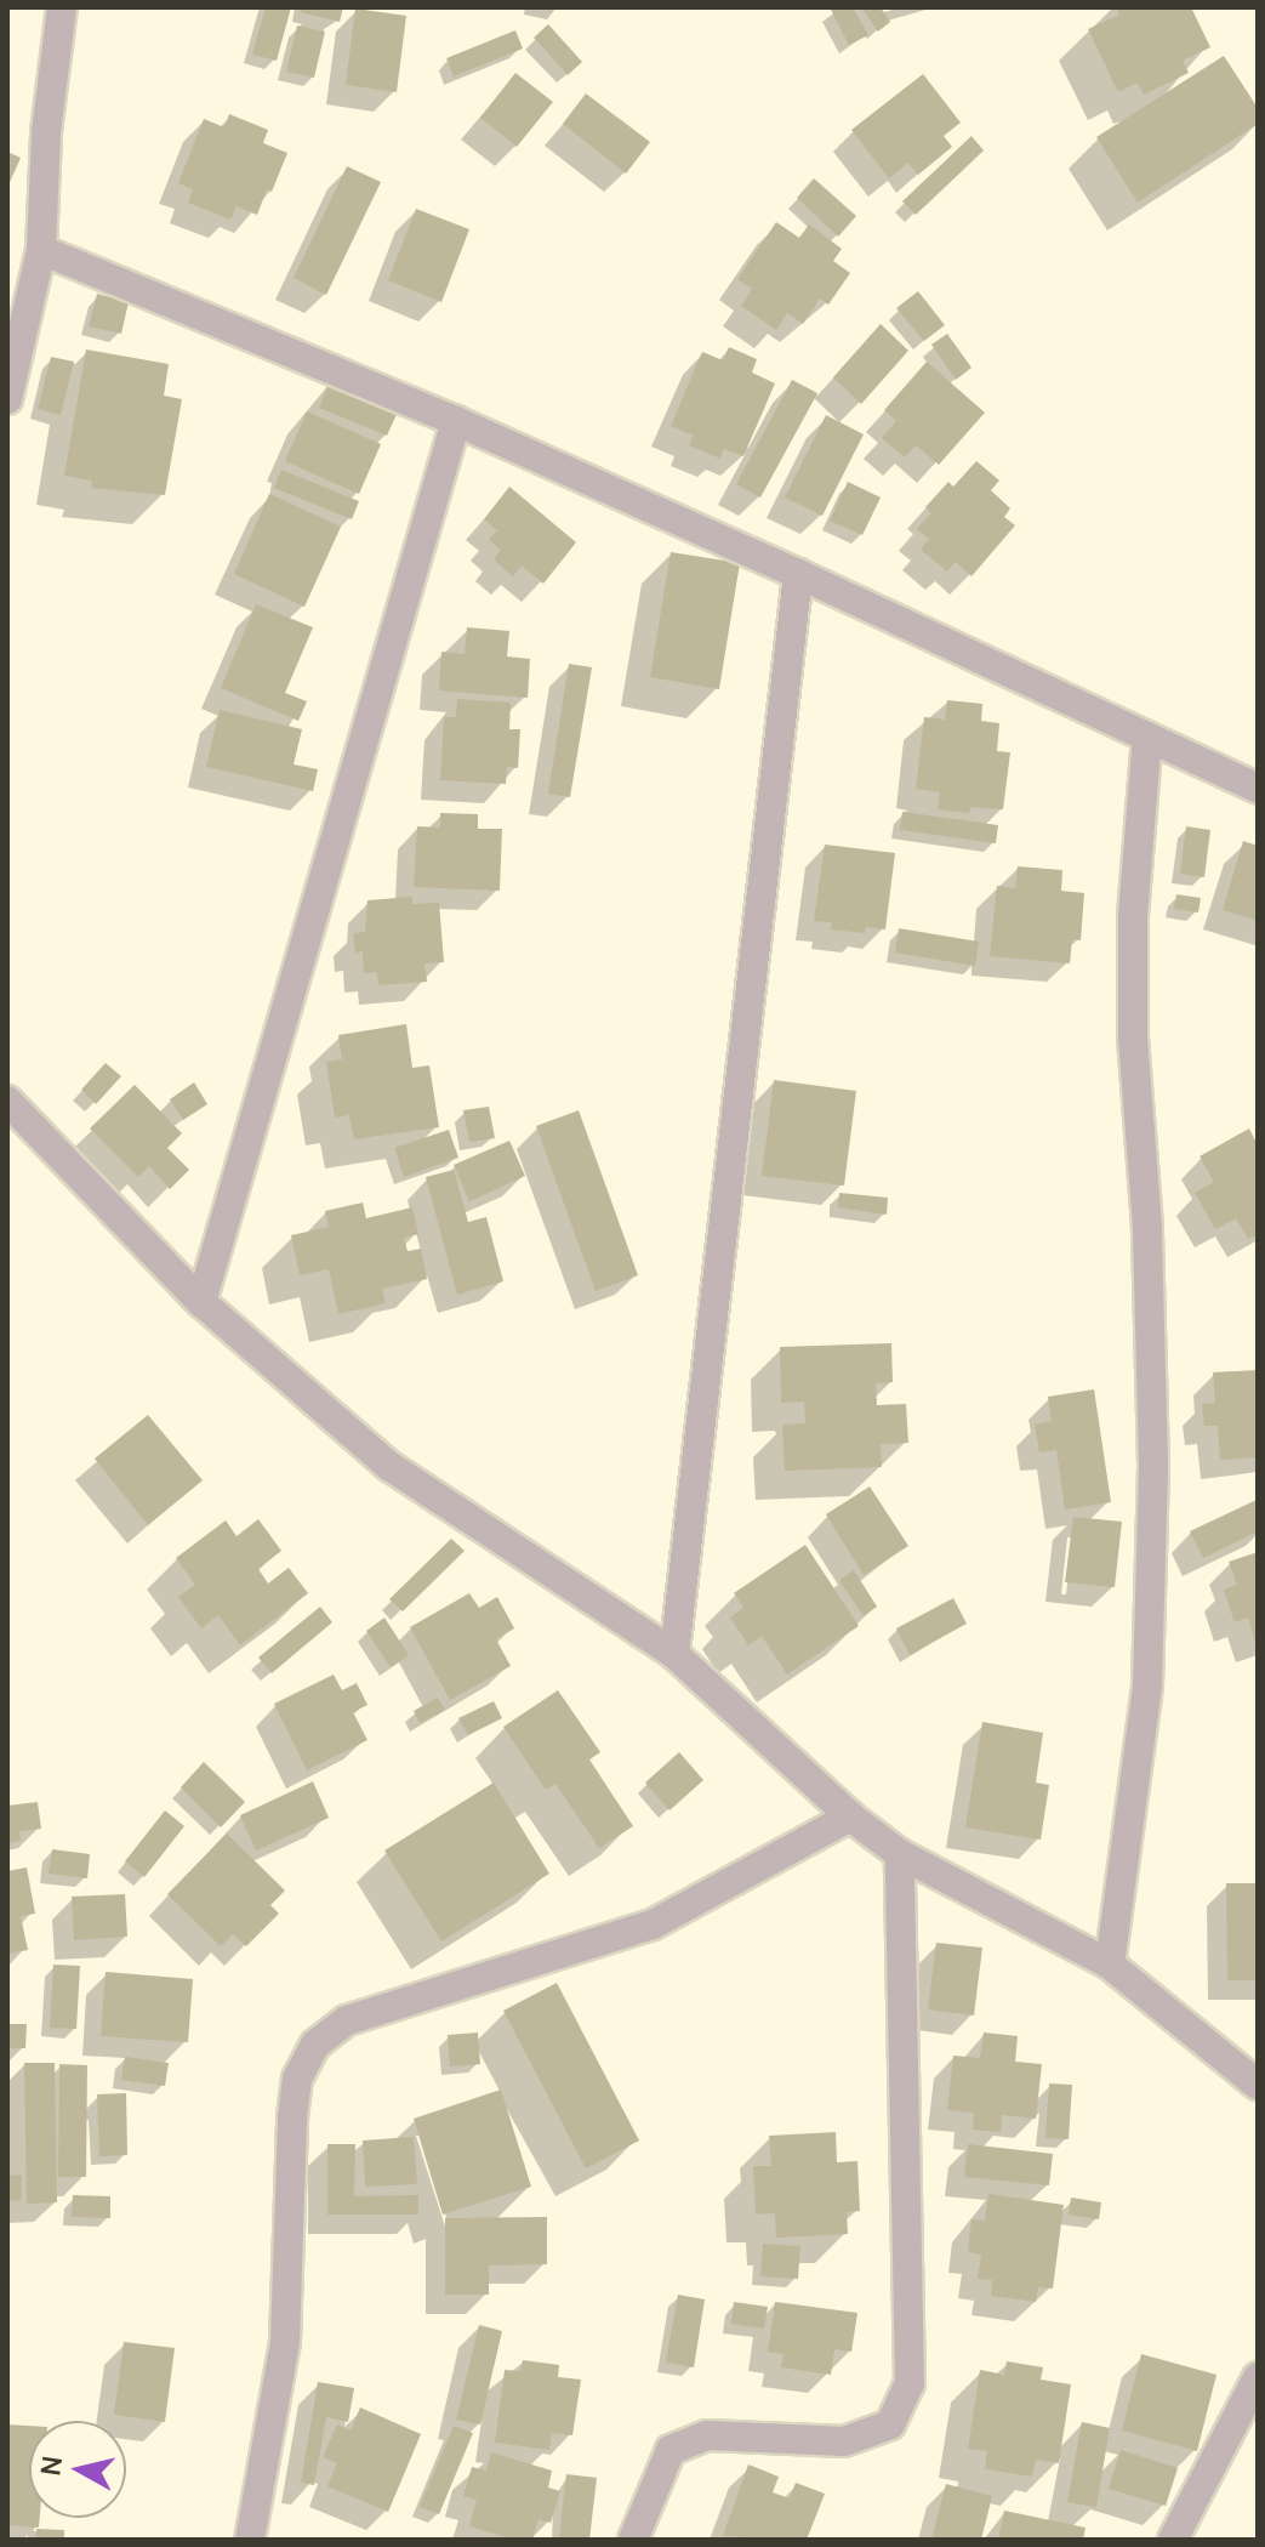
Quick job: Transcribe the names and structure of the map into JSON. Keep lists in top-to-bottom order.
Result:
{
  "north": "left"
}
